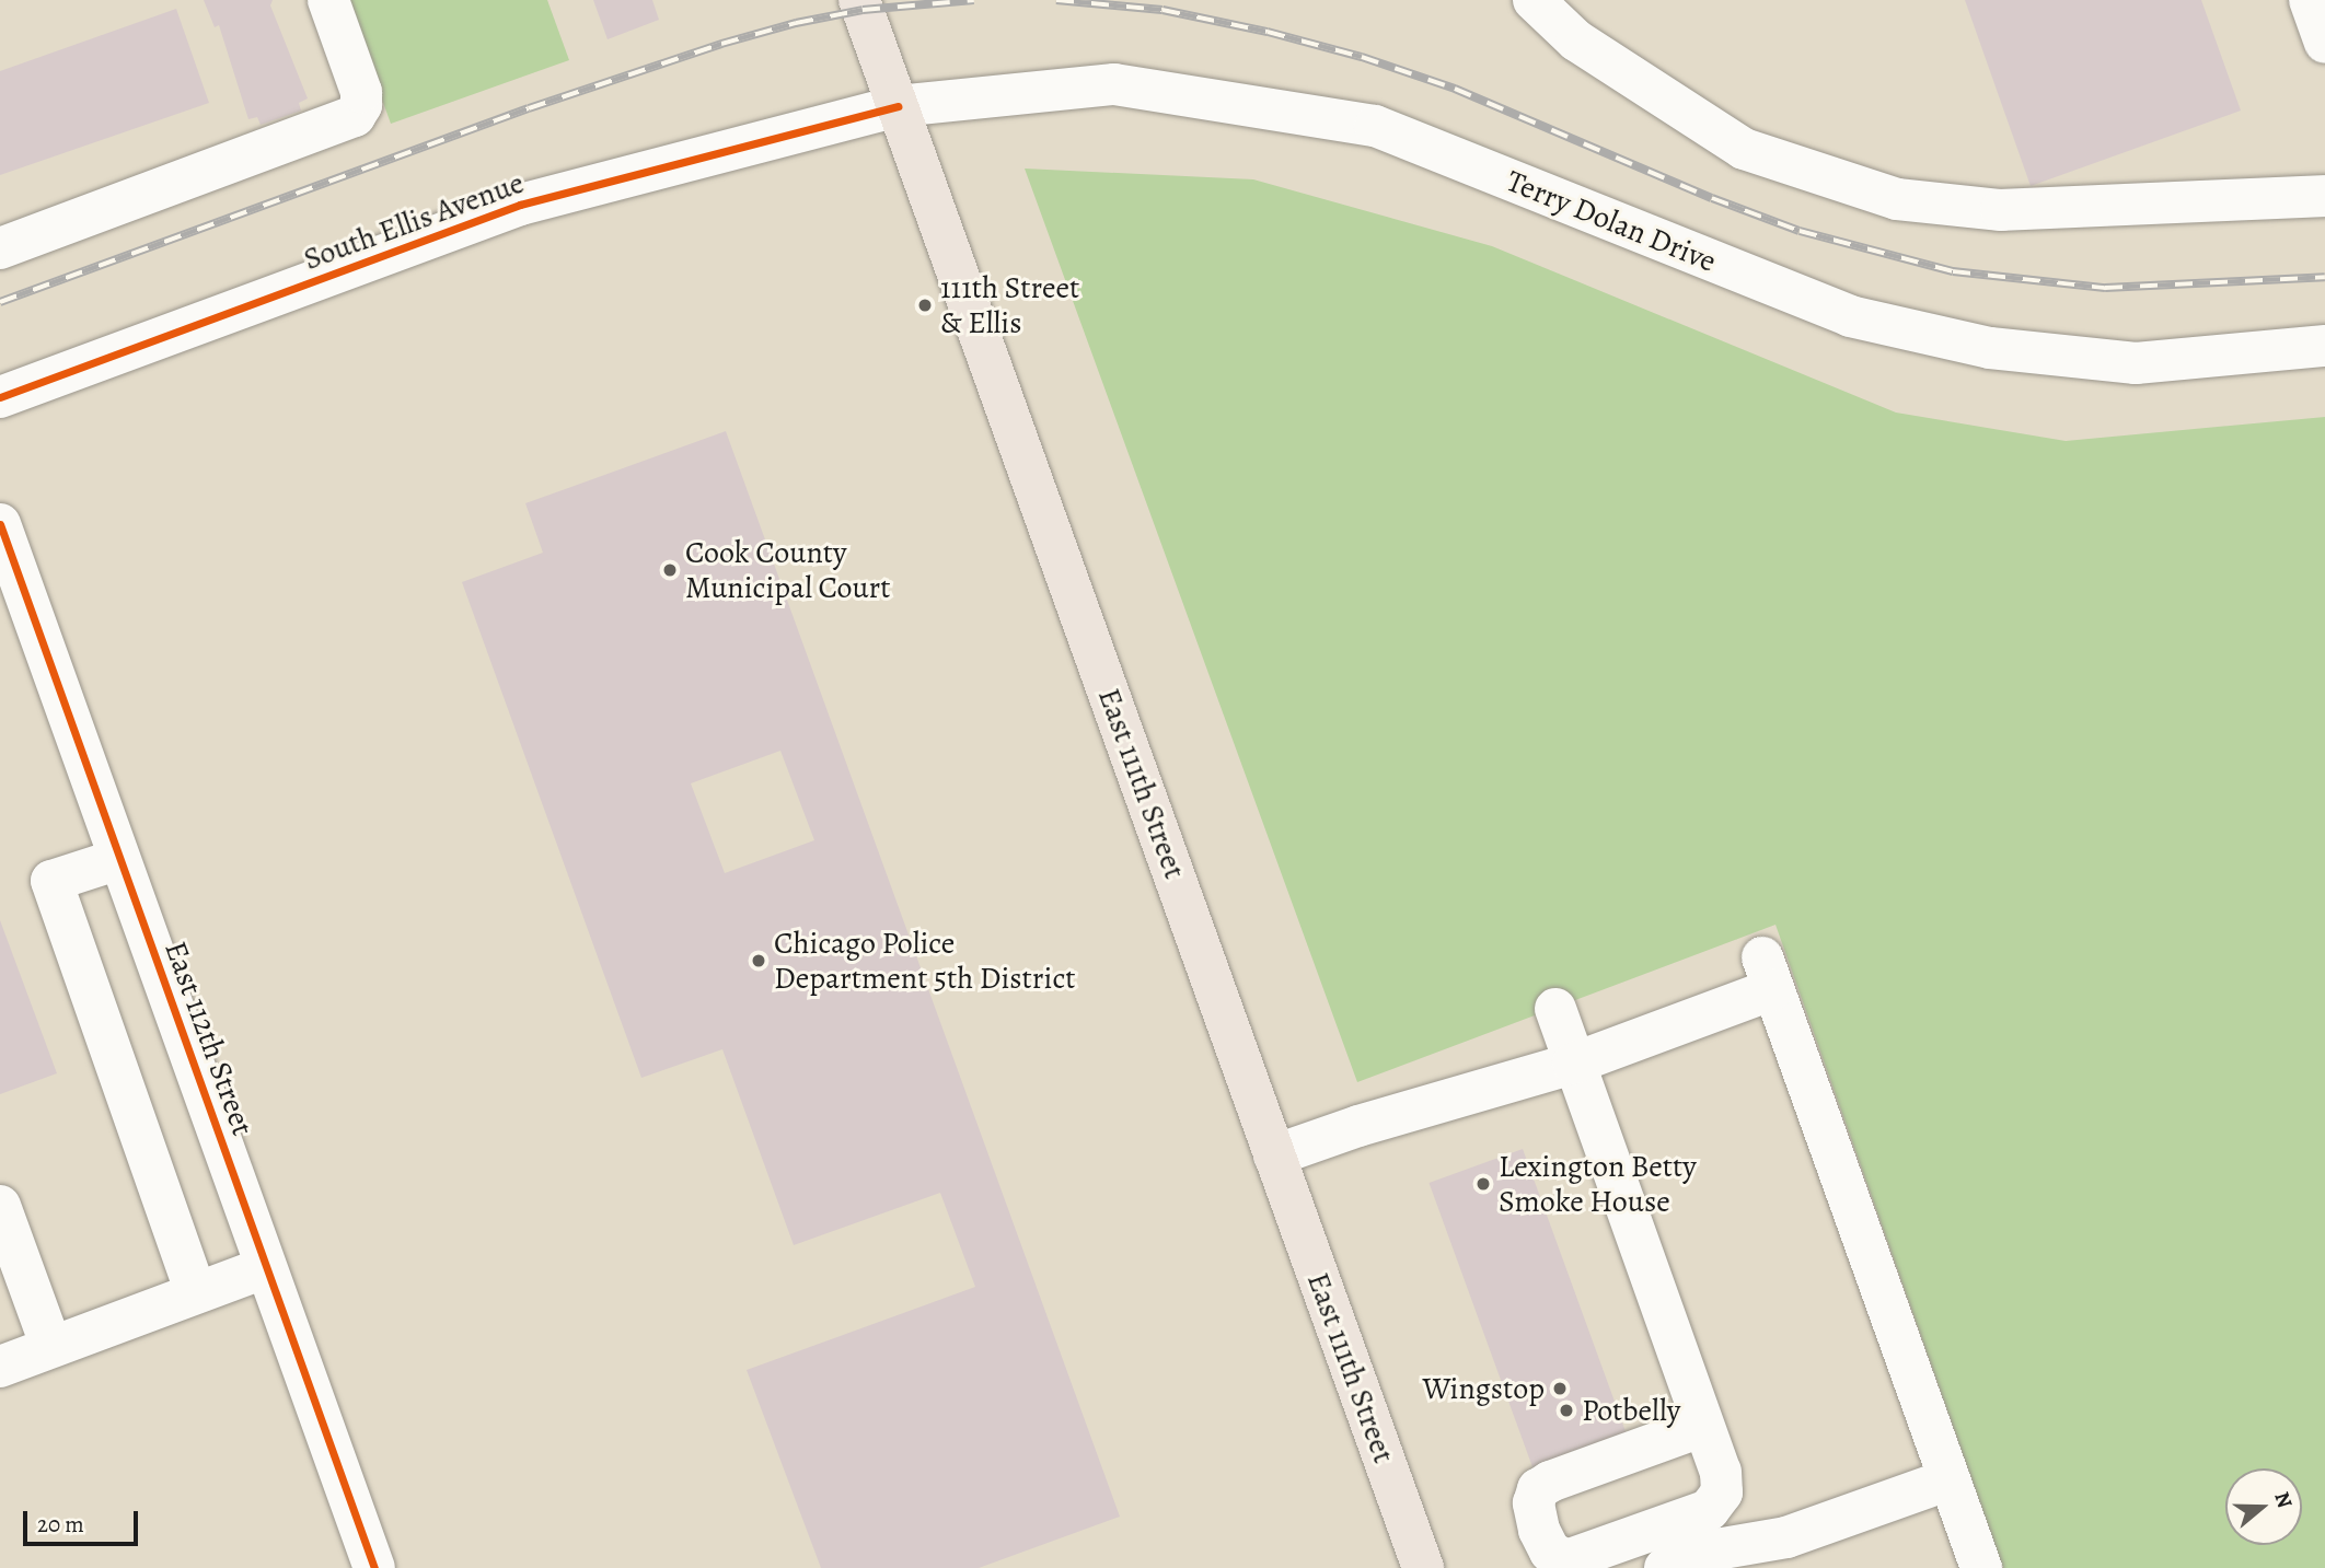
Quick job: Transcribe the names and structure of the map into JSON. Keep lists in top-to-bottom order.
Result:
{
  "streets": {
    "main road": ["East 111th Street"],
    "street": ["South Ellis Avenue", "Terry Dolan Drive", "East 112th Street"]
  },
  "crossings": [
    ["South Ellis Avenue", "Terry Dolan Drive"],
    ["South Ellis Avenue", "East 111th Street"],
    ["Terry Dolan Drive", "East 111th Street"]
  ],
  "places": [
    "111th Street & Ellis",
    "Cook County Municipal Court",
    "Chicago Police Department 5th District",
    "Lexington Betty Smoke House",
    "Wingstop",
    "Potbelly"
  ],
  "scale_bar": "20 m",
  "north": "right"
}
